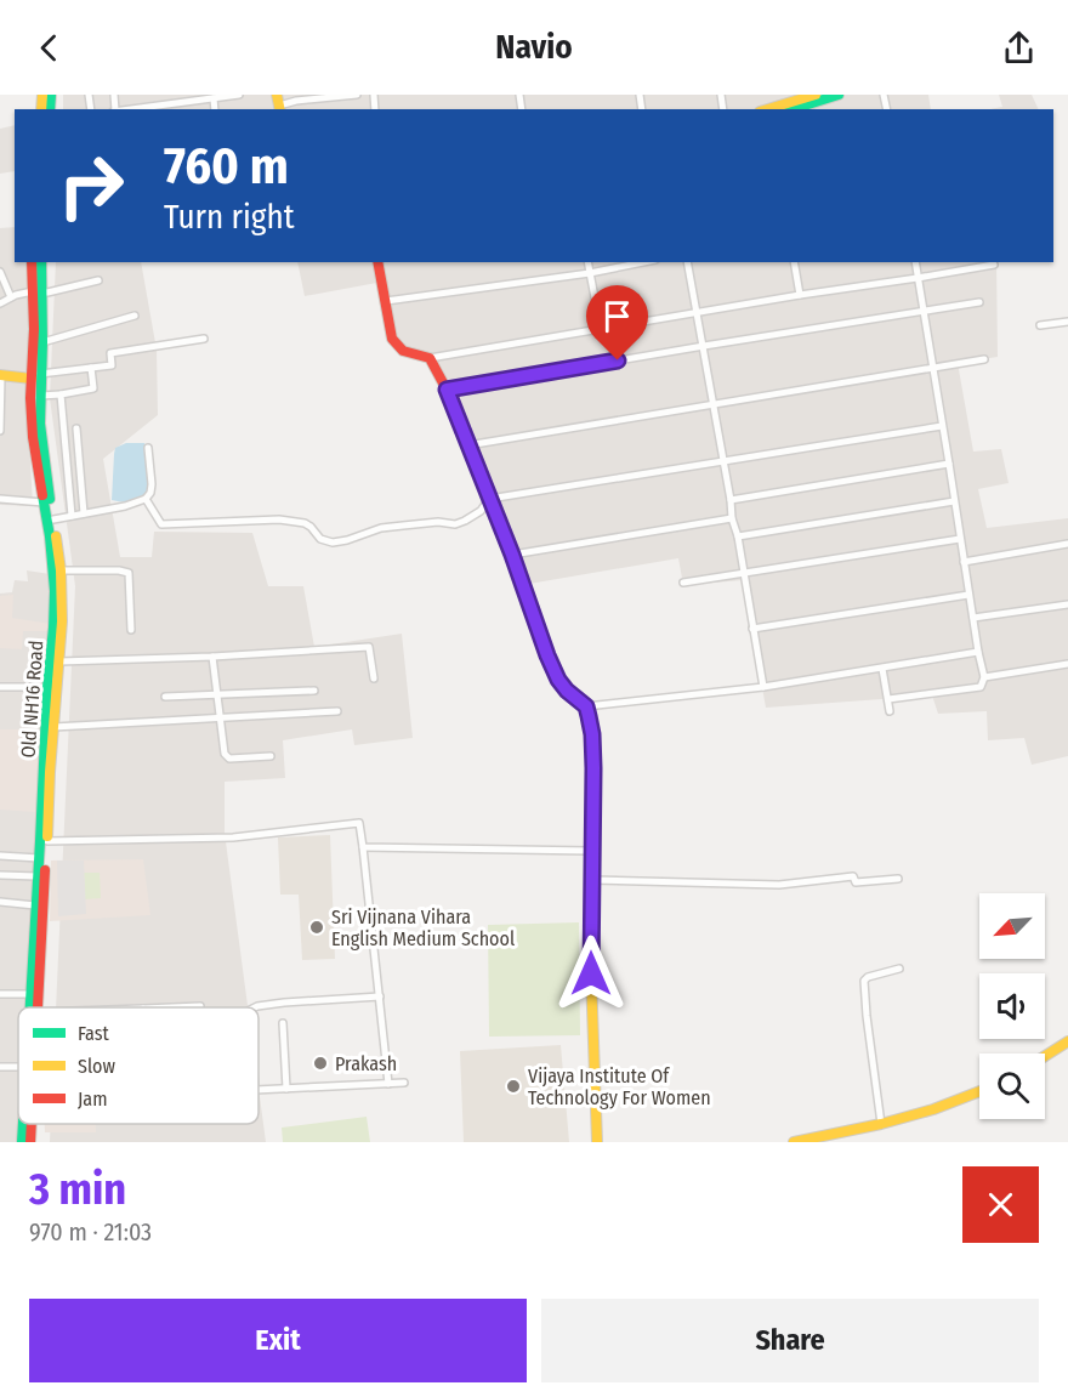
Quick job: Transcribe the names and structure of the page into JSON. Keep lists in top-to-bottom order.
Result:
{
  "streets": {
    "main road": ["Old NH16 Road"]
  },
  "places": ["Sri Vijnana Vihara English Medium School", "Prakash", "Vijaya Institute Of Technology For Women"],
  "legend": ["Fast", "Slow", "Jam"],
  "north": "bottom left",
  "page": {
    "header": "Navio",
    "turn": ["760 m", "Turn right"],
    "heading": ["3 min", "970 m · 21:03"],
    "buttons": ["Exit", "Share"]
  }
}
